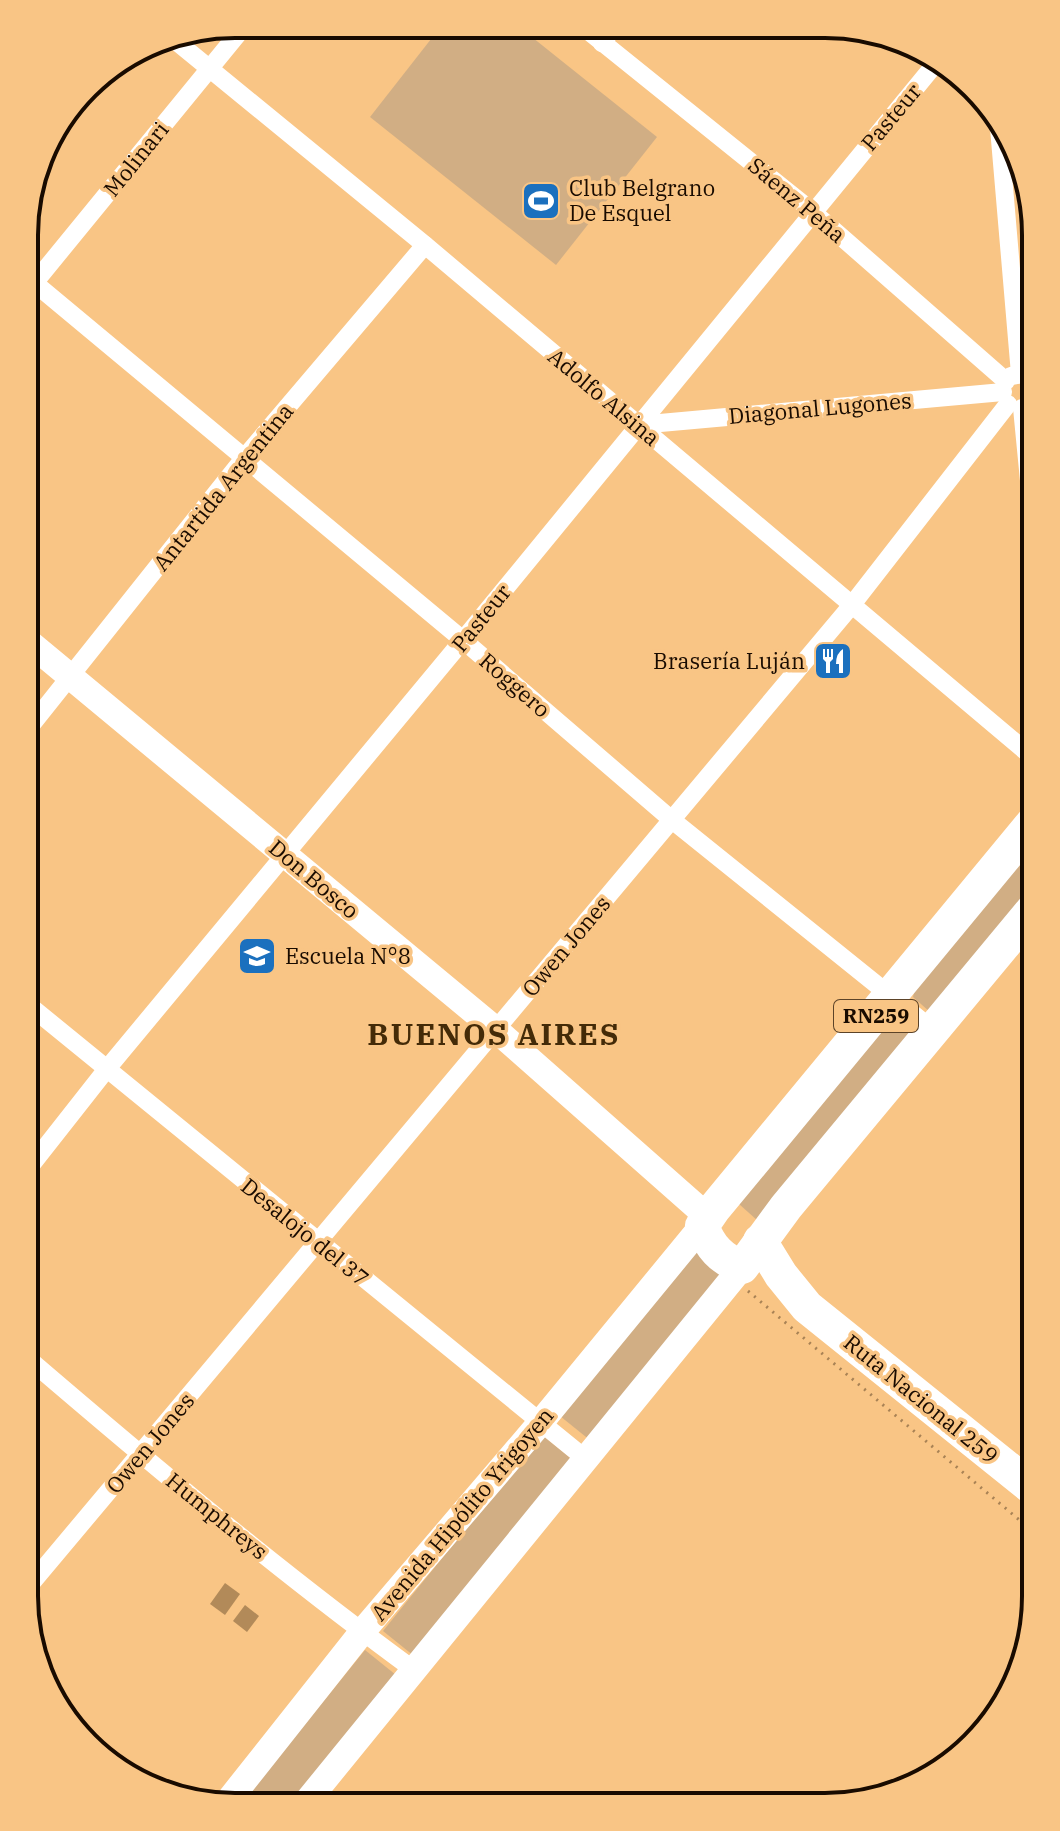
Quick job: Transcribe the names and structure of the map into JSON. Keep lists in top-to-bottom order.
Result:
{
  "streets": {
    "highway": ["RN259", "Ruta Nacional 259", "Avenida Hipólito Yrigoyen"],
    "street": [
      "Pasteur",
      "Molinari",
      "Sáenz Peña",
      "Adolfo Alsina",
      "Diagonal Lugones",
      "Antartida Argentina",
      "Roggero",
      "Don Bosco",
      "Owen Jones",
      "Desalojo del 37",
      "Humphreys"
    ]
  },
  "crossings": [
    ["Pasteur", "Sáenz Peña"],
    ["Pasteur", "Adolfo Alsina"],
    ["Pasteur", "Diagonal Lugones"],
    ["Pasteur", "Roggero"],
    ["Pasteur", "Don Bosco"],
    ["Pasteur", "Desalojo del 37"],
    ["Molinari", "Adolfo Alsina"],
    ["Adolfo Alsina", "Diagonal Lugones"],
    ["Adolfo Alsina", "Antartida Argentina"],
    ["Adolfo Alsina", "Owen Jones"],
    ["Antartida Argentina", "Roggero"],
    ["Antartida Argentina", "Don Bosco"],
    ["Roggero", "Owen Jones"],
    ["Roggero", "RN259"],
    ["Roggero", "Avenida Hipólito Yrigoyen"],
    ["Don Bosco", "Owen Jones"],
    ["Don Bosco", "Ruta Nacional 259"],
    ["Don Bosco", "Avenida Hipólito Yrigoyen"],
    ["Owen Jones", "Desalojo del 37"],
    ["Owen Jones", "Humphreys"],
    ["RN259", "Ruta Nacional 259"],
    ["Desalojo del 37", "Avenida Hipólito Yrigoyen"],
    ["Ruta Nacional 259", "Avenida Hipólito Yrigoyen"],
    ["Avenida Hipólito Yrigoyen", "Humphreys"]
  ],
  "districts": ["BUENOS AIRES"],
  "places": {
    "sports": ["Club Belgrano De Esquel"],
    "restaurant": ["Brasería Luján"],
    "school or university": ["Escuela N°8"]
  }
}
